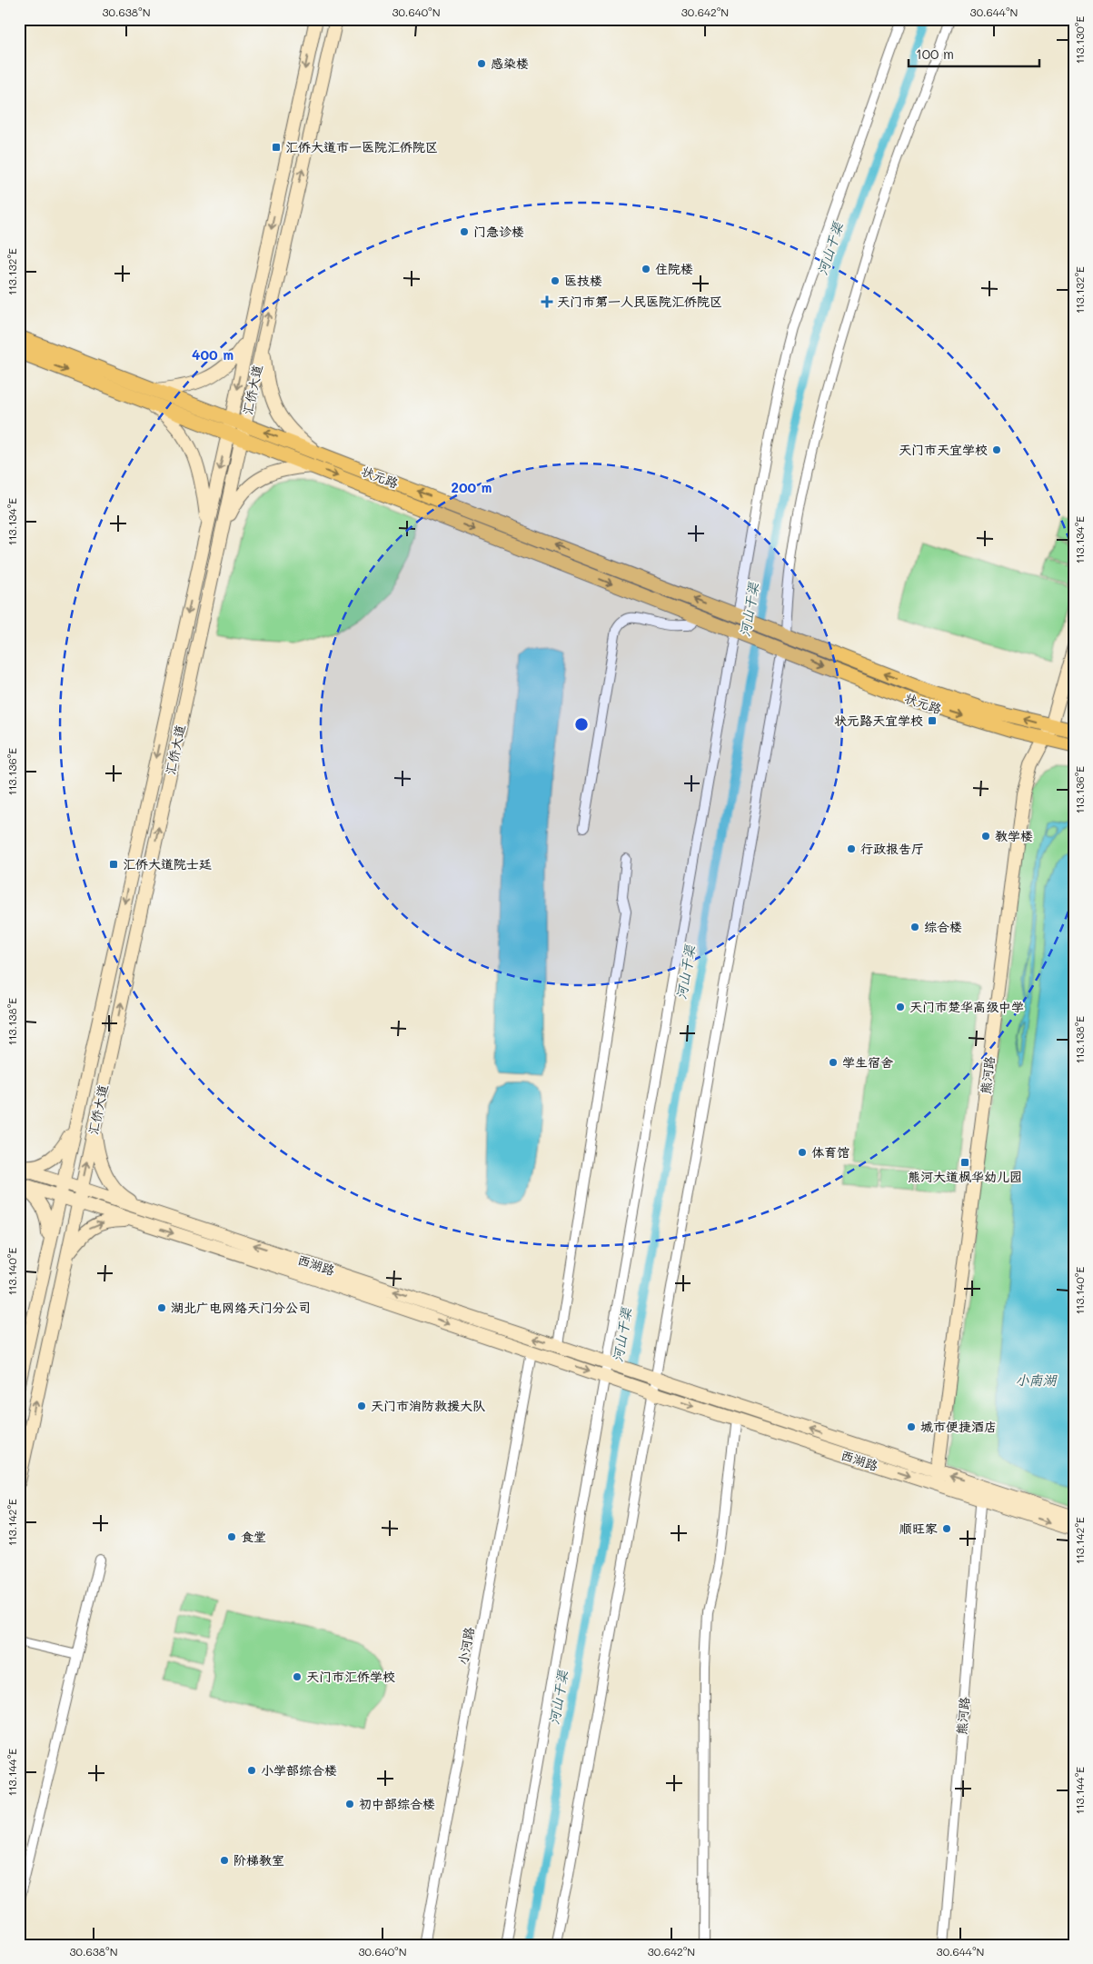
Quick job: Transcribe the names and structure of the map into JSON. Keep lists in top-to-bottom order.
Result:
{
  "streets": {
    "main road": [
      "汇侨大道",
      "状元路",
      "熊河路",
      "西湖路"
    ],
    "street": ["小河路"]
  },
  "crossings": [
    ["汇侨大道", "状元路"],
    ["汇侨大道", "西湖路"],
    ["状元路", "熊河路"],
    ["熊河路", "西湖路"],
    ["西湖路", "小河路"]
  ],
  "water": ["河山干渠", "小南湖"],
  "places": {
    "other": [
      "感染楼",
      "门急诊楼",
      "住院楼",
      "医技楼",
      "天门市天宜学校",
      "教学楼",
      "行政报告厅",
      "综合楼",
      "天门市楚华高级中学",
      "学生宿舍",
      "体育馆",
      "湖北广电网络天门分公司",
      "天门市消防救援大队",
      "城市便捷酒店",
      "顺旺家",
      "食堂",
      "天门市汇侨学校",
      "小学部综合楼",
      "初中部综合楼",
      "阶梯教室"
    ],
    "transit": [
      "汇侨大道市一医院汇侨院区",
      "状元路天宜学校",
      "汇侨大道院士廷",
      "熊河大道枫华幼儿园"
    ],
    "health": ["天门市第一人民医院汇侨院区"]
  },
  "scale_bar": "100 m",
  "coordinates": [
    "30.638°N",
    "30.640°N",
    "30.642°N",
    "30.644°N",
    "113.130°E",
    "113.132°E",
    "113.134°E",
    "113.136°E",
    "113.138°E",
    "113.140°E",
    "113.142°E",
    "113.144°E"
  ],
  "rings": ["400 m", "200 m"]
}
